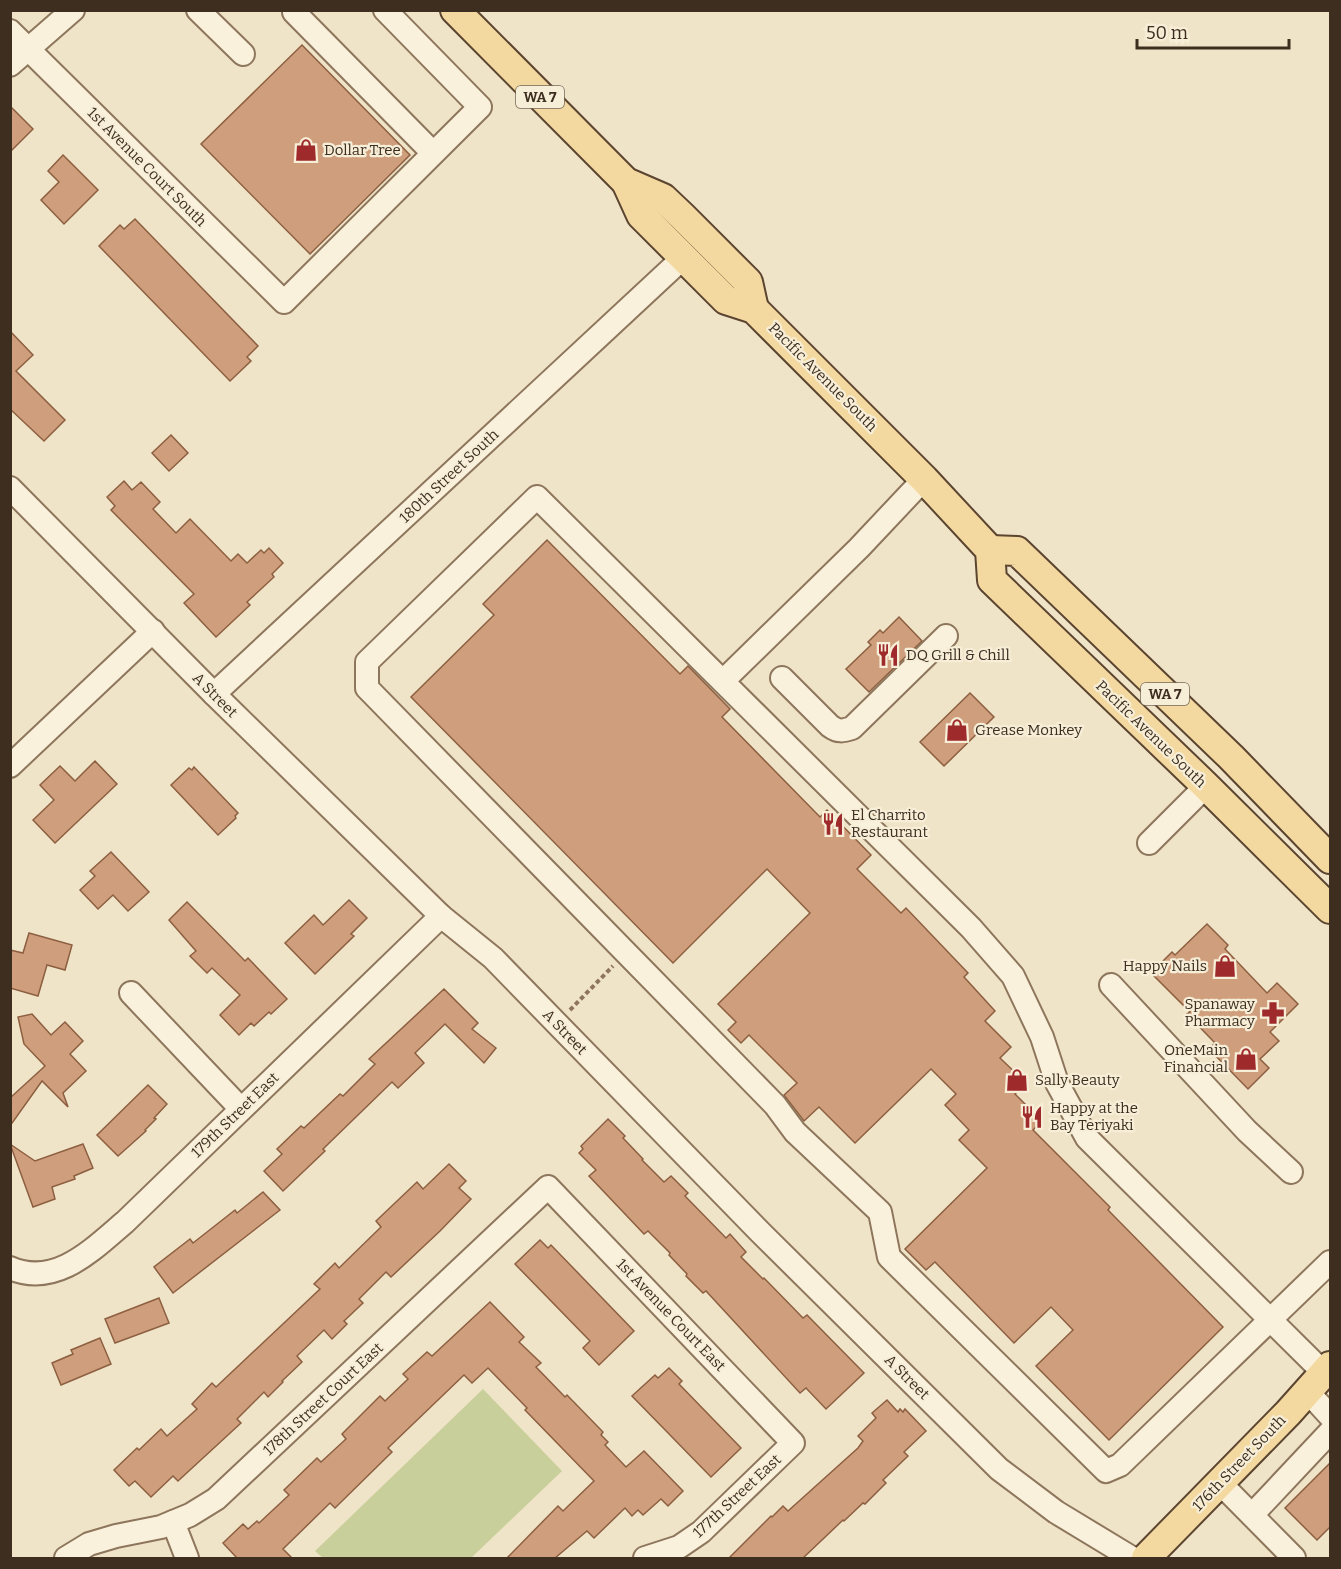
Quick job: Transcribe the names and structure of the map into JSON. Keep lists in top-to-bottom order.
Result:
{
  "streets": {
    "main road": ["WA 7", "Pacific Avenue South", "176th Street South"],
    "street": [
      "1st Avenue Court South",
      "180th Street South",
      "A Street",
      "179th Street East",
      "1st Avenue Court East",
      "178th Street Court East",
      "177th Street East"
    ]
  },
  "crossings": [
    ["WA 7", "Pacific Avenue South"],
    ["Pacific Avenue South", "180th Street South"],
    ["180th Street South", "A Street"],
    ["A Street", "179th Street East"],
    ["1st Avenue Court East", "178th Street Court East"],
    ["1st Avenue Court East", "177th Street East"]
  ],
  "places": {
    "shop": [
      "Dollar Tree",
      "Grease Monkey",
      "Happy Nails",
      "OneMain Financial",
      "Sally Beauty"
    ],
    "restaurant": ["DQ Grill & Chill", "El Charrito Restaurant", "Happy at the Bay Teriyaki"],
    "pharmacy": ["Spanaway Pharmacy"]
  },
  "scale_bar": "50 m"
}
